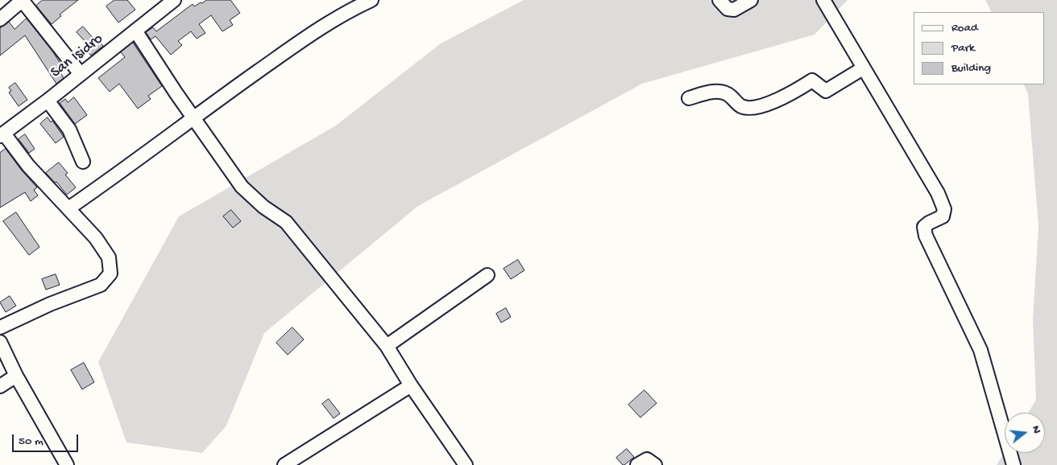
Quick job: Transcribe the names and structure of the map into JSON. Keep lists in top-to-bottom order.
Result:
{
  "streets": {
    "street": ["San Isidro"]
  },
  "legend": ["Road", "Park", "Building"],
  "scale_bar": "50 m",
  "north": "right"
}
